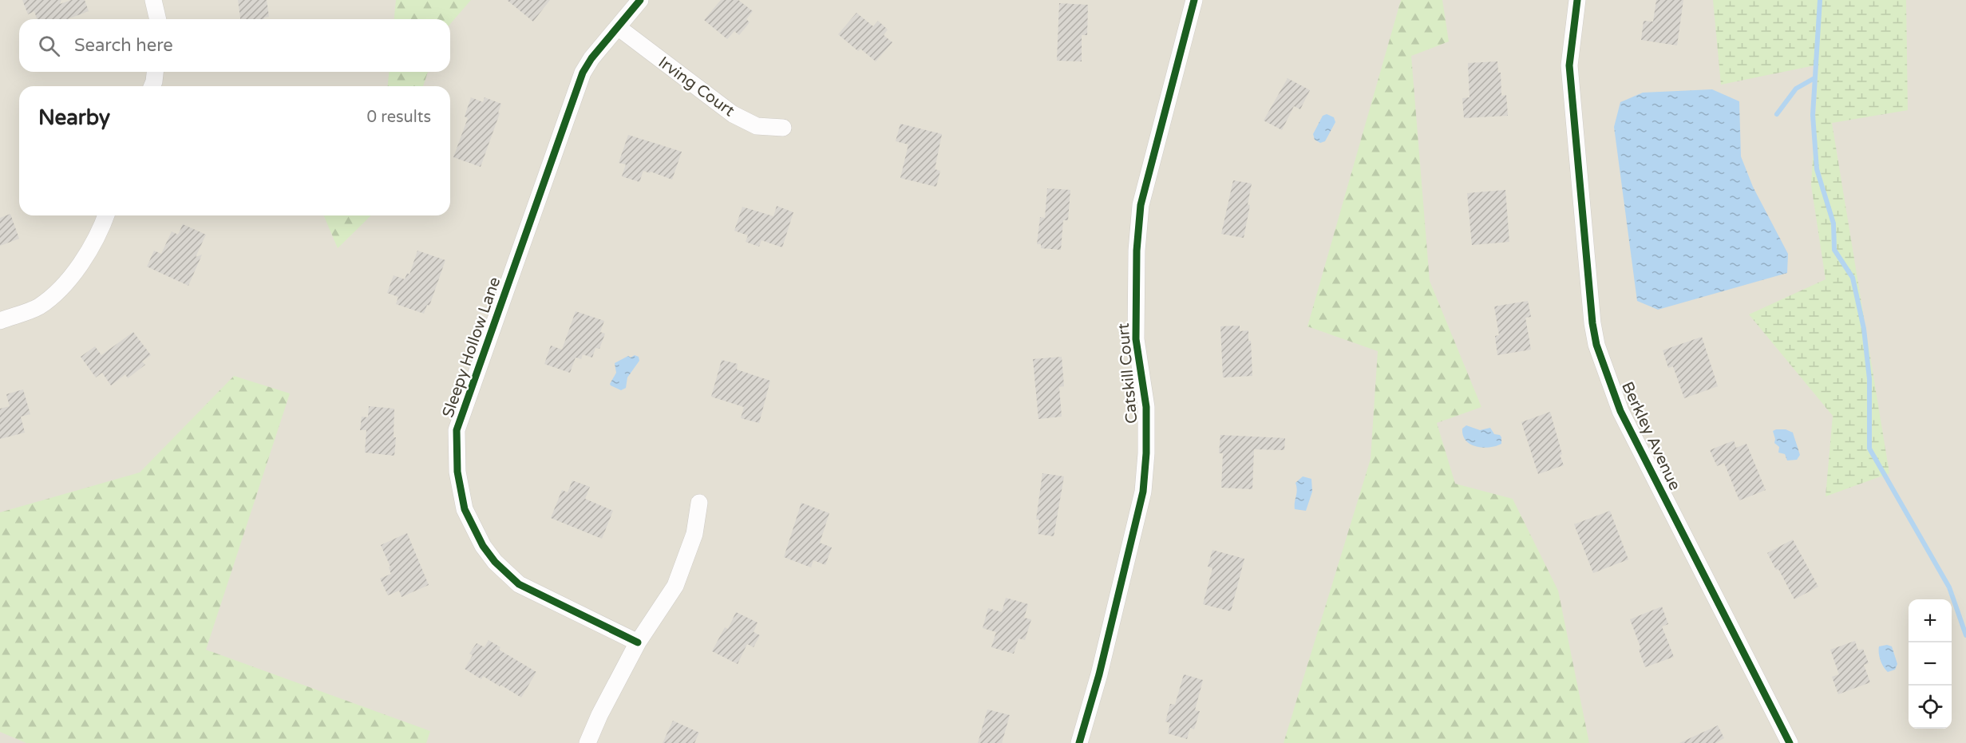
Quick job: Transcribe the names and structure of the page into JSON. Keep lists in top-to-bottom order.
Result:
{
  "streets": {
    "street": [
      "Irving Court",
      "Sleepy Hollow Lane",
      "Catskill Court",
      "Berkley Avenue"
    ]
  },
  "crossings": [
    ["Irving Court", "Sleepy Hollow Lane"]
  ],
  "page": {
    "search": "Search here",
    "heading": ["Nearby", "0 results"],
    "map_buttons": ["+", "−"]
  }
}
